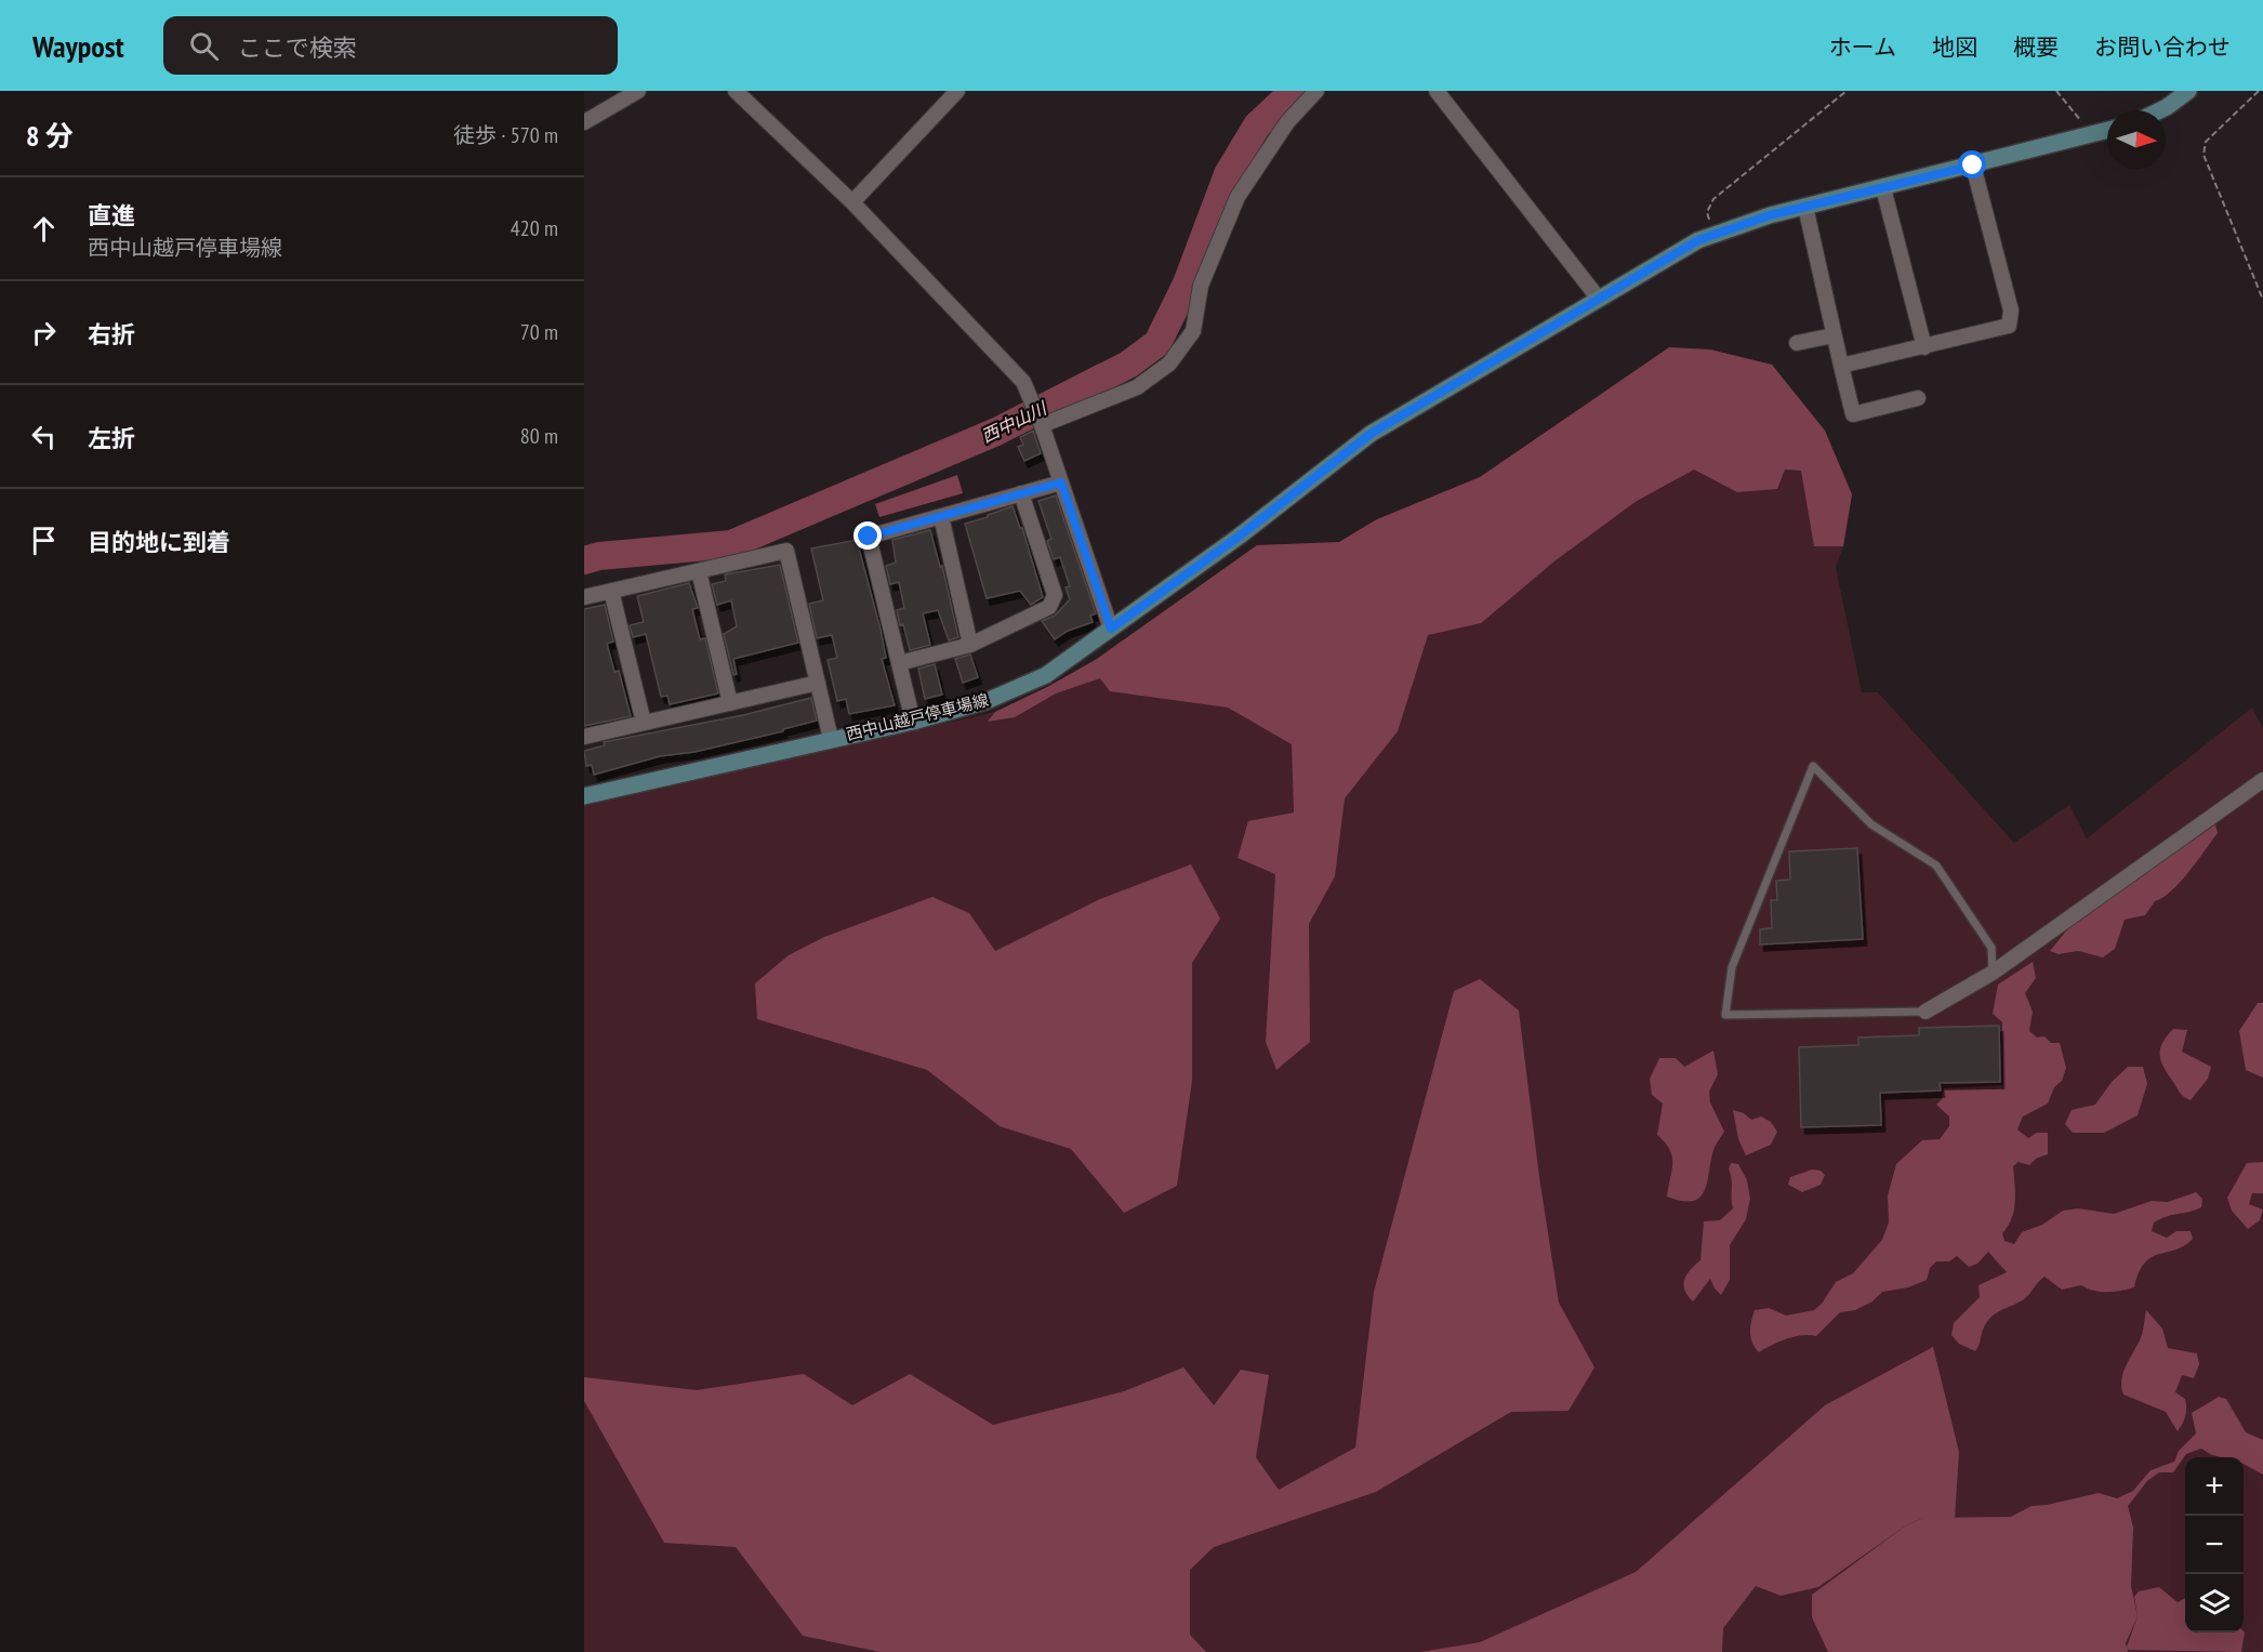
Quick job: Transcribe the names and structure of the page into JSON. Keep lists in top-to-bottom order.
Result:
{
  "streets": {
    "main road": ["西中山越戸停車場線"]
  },
  "water": ["西中山川"],
  "north": "right",
  "page": {
    "header": "Waypost",
    "search": "ここで検索",
    "nav": [
      "ホーム",
      "地図",
      "概要",
      "お問い合わせ"
    ],
    "heading": ["8 分", "徒歩 · 570 m"],
    "list": [
      ["直進", "西中山越戸停車場線", "420 m"],
      ["右折", "70 m"],
      ["左折", "80 m"],
      "目的地に到着"
    ],
    "map_buttons": ["+", "−"]
  }
}
